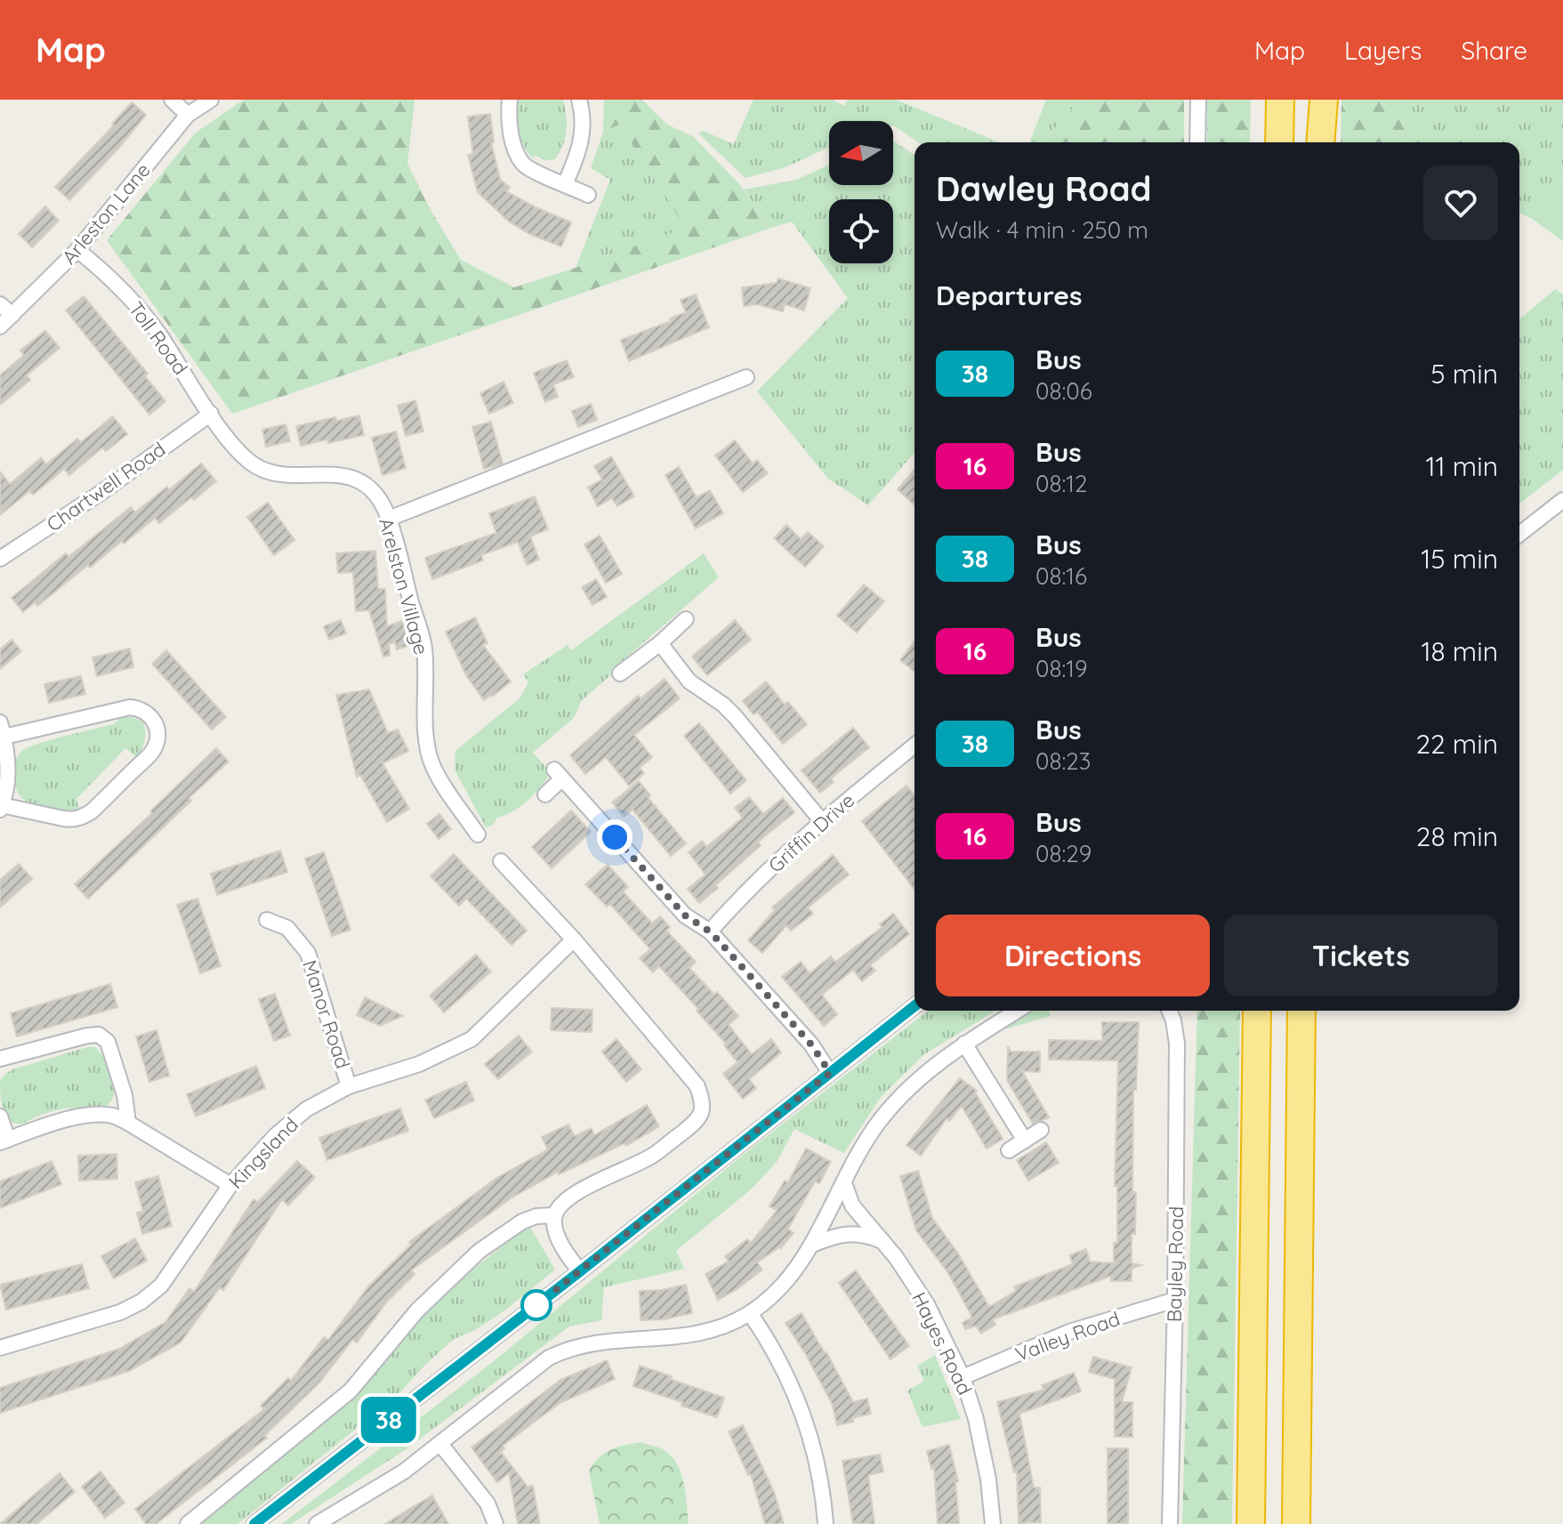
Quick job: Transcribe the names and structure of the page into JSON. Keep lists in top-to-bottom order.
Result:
{
  "streets": {
    "street": [
      "Arleston Lane",
      "Toll Road",
      "Chartwell Road",
      "Arelston Village",
      "Griffin Drive",
      "Manor Road",
      "Kingsland",
      "Bayley Road",
      "Valley Road",
      "Hayes Road"
    ]
  },
  "crossings": [
    ["Arleston Lane", "Toll Road"],
    ["Toll Road", "Chartwell Road"],
    ["Toll Road", "Arelston Village"],
    ["Manor Road", "Kingsland"],
    ["Bayley Road", "Valley Road"],
    ["Valley Road", "Hayes Road"]
  ],
  "lines": ["bus line 38"],
  "north": "left",
  "page": {
    "header": "Map",
    "nav": ["Map", "Layers", "Share"],
    "on_map": "38",
    "heading": [
      ["Dawley Road", "Walk · 4 min · 250 m"],
      "Departures"
    ],
    "list": [
      {
        "mark": "38",
        "name": "Bus",
        "note": "08:06",
        "value": "5 min"
      },
      {
        "mark": "16",
        "name": "Bus",
        "note": "08:12",
        "value": "11 min"
      },
      {
        "mark": "38",
        "name": "Bus",
        "note": "08:16",
        "value": "15 min"
      },
      {
        "mark": "16",
        "name": "Bus",
        "note": "08:19",
        "value": "18 min"
      },
      {
        "mark": "38",
        "name": "Bus",
        "note": "08:23",
        "value": "22 min"
      },
      {
        "mark": "16",
        "name": "Bus",
        "note": "08:29",
        "value": "28 min"
      }
    ],
    "buttons": ["Directions", "Tickets"]
  }
}
